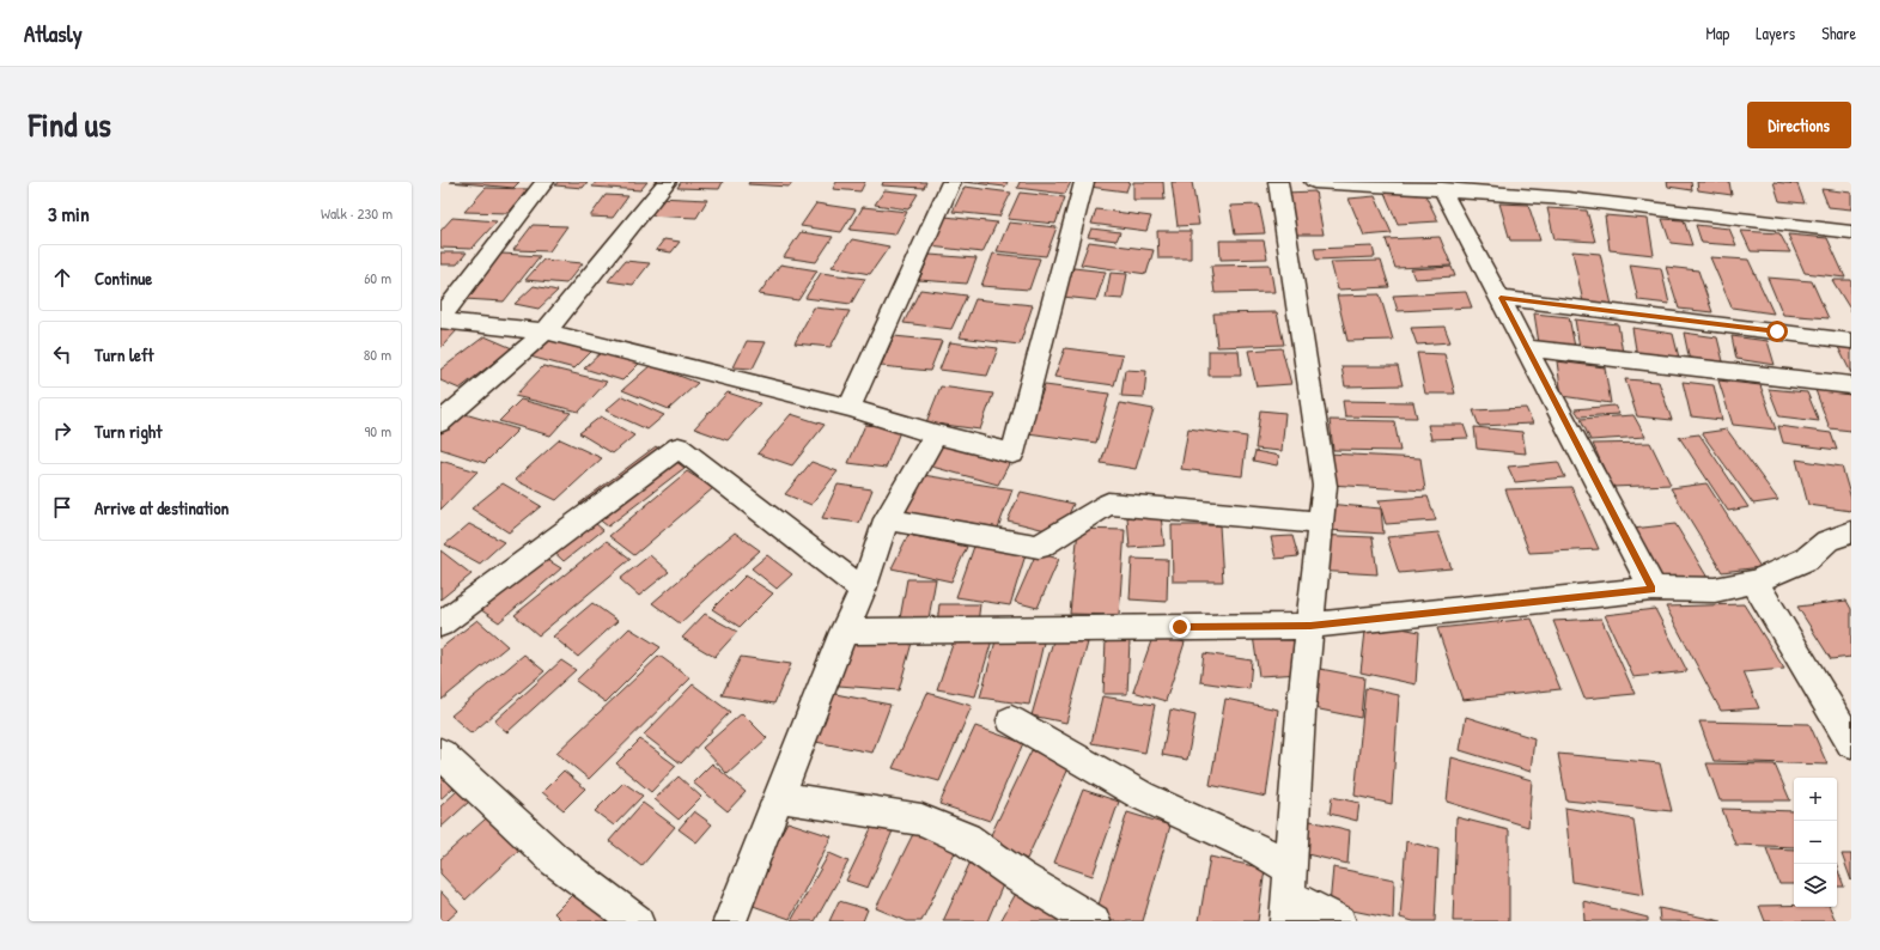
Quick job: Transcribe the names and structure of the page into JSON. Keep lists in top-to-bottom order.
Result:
{
  "page": {
    "header": "Atlasly",
    "nav": ["Map", "Layers", "Share"],
    "title": "Find us",
    "buttons": "Directions",
    "heading": ["3 min", "Walk · 230 m"],
    "list": [
      ["Continue", "60 m"],
      ["Turn left", "80 m"],
      ["Turn right", "90 m"],
      "Arrive at destination"
    ],
    "map_buttons": ["+", "−"]
  }
}
